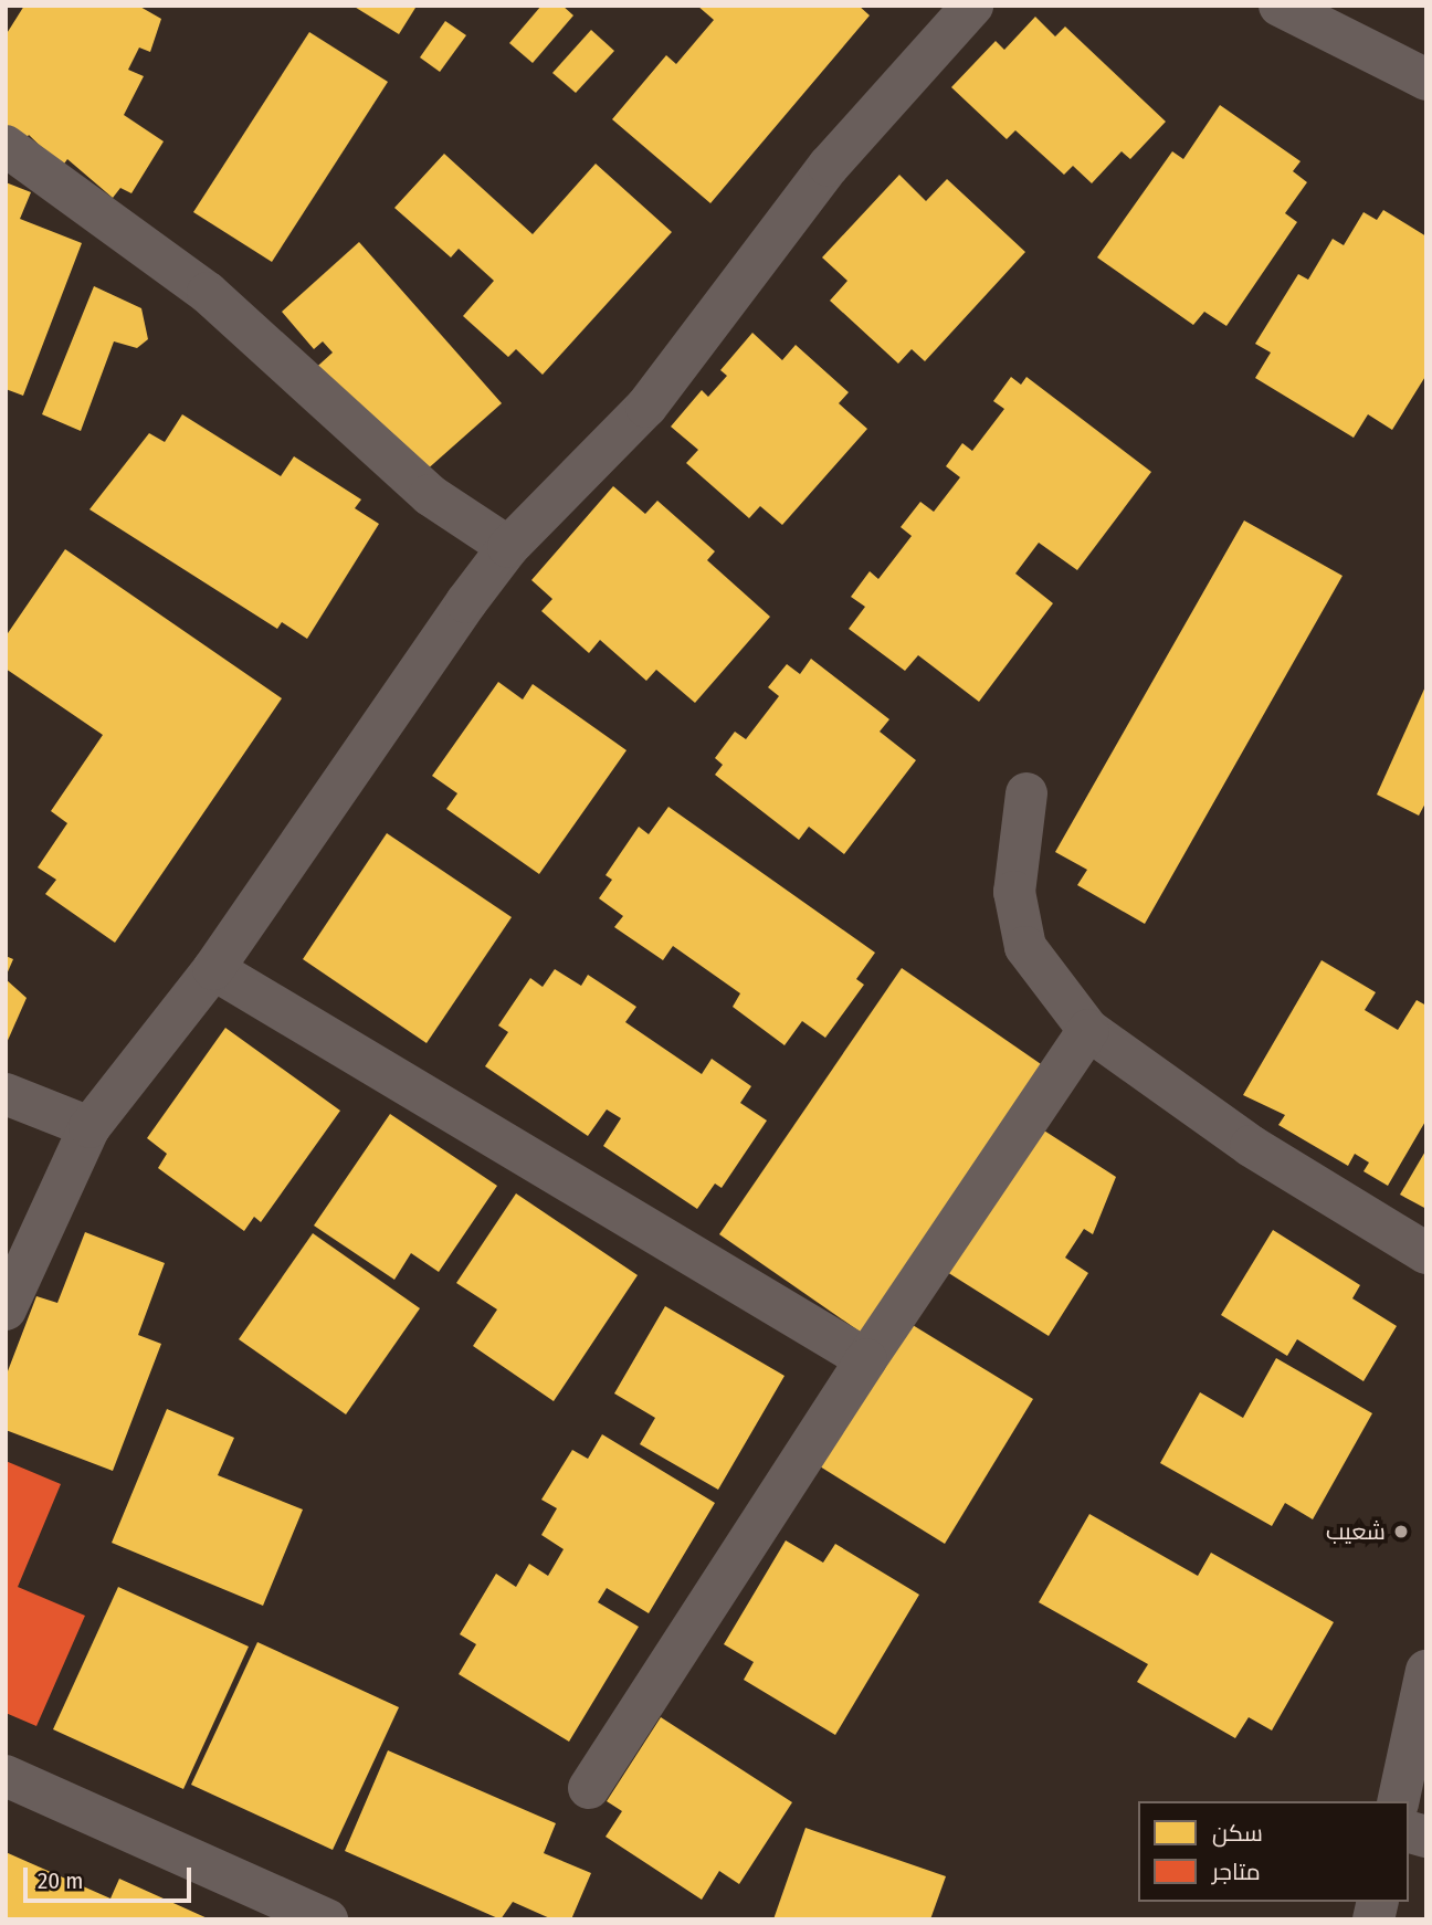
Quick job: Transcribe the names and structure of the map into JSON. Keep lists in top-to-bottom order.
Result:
{
  "places": ["شعيب"],
  "legend": ["سكن", "متاجر"],
  "scale_bar": "20 m"
}
